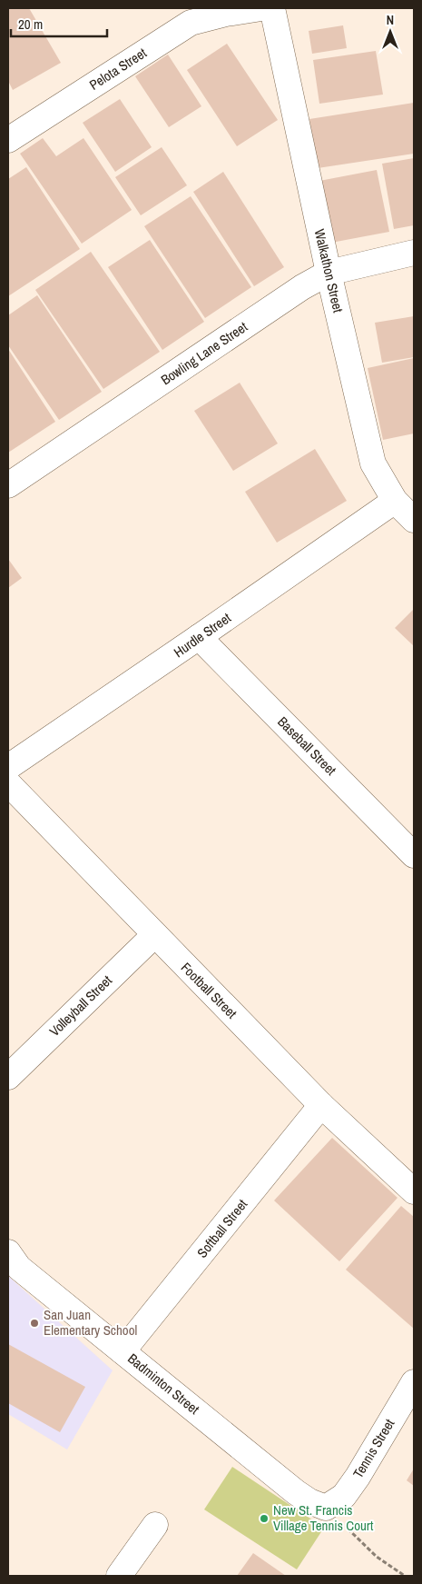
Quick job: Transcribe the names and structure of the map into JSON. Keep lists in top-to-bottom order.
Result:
{
  "streets": {
    "street": [
      "Pelota Street",
      "Walkathon Street",
      "Bowling Lane Street",
      "Hurdle Street",
      "Baseball Street",
      "Football Street",
      "Volleyball Street",
      "Softball Street",
      "Badminton Street",
      "Tennis Street"
    ]
  },
  "crossings": [
    ["Walkathon Street", "Bowling Lane Street"],
    ["Walkathon Street", "Hurdle Street"],
    ["Hurdle Street", "Baseball Street"],
    ["Football Street", "Volleyball Street"],
    ["Football Street", "Softball Street"],
    ["Softball Street", "Badminton Street"],
    ["Badminton Street", "Tennis Street"]
  ],
  "places": ["San Juan Elementary School", "New St. Francis Village Tennis Court"],
  "scale_bar": "20 m",
  "north": "top"
}
